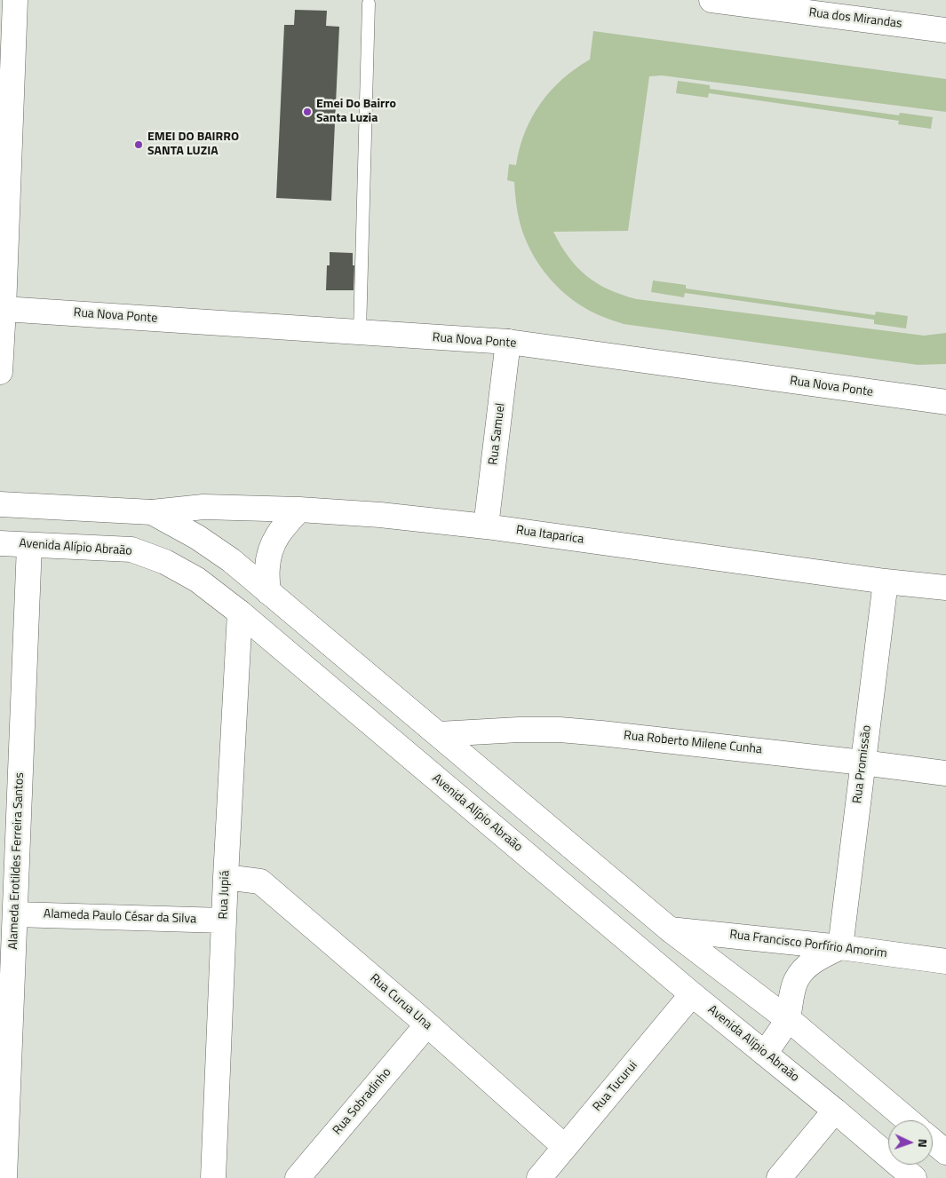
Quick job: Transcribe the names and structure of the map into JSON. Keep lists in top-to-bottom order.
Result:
{
  "streets": {
    "street": [
      "Rua dos Mirandas",
      "Rua Nova Ponte",
      "Rua Samuel",
      "Rua Itaparica",
      "Avenida Alípio Abraão",
      "Rua Roberto Milene Cunha",
      "Rua Promissão",
      "Alameda Erotildes Ferreira Santos",
      "Rua Jupiá",
      "Alameda Paulo César da Silva",
      "Rua Francisco Porfírio Amorim",
      "Rua Curua Una",
      "Rua Tucurui",
      "Rua Sobradinho"
    ]
  },
  "crossings": [
    ["Rua Nova Ponte", "Rua Samuel"],
    ["Rua Samuel", "Rua Itaparica"],
    ["Rua Itaparica", "Rua Promissão"],
    ["Avenida Alípio Abraão", "Alameda Erotildes Ferreira Santos"],
    ["Avenida Alípio Abraão", "Rua Jupiá"],
    ["Avenida Alípio Abraão", "Rua Tucurui"],
    ["Rua Roberto Milene Cunha", "Rua Promissão"],
    ["Rua Promissão", "Rua Francisco Porfírio Amorim"],
    ["Alameda Erotildes Ferreira Santos", "Alameda Paulo César da Silva"],
    ["Rua Jupiá", "Alameda Paulo César da Silva"],
    ["Rua Jupiá", "Rua Curua Una"],
    ["Rua Curua Una", "Rua Tucurui"],
    ["Rua Curua Una", "Rua Sobradinho"]
  ],
  "places": ["Emei Do Bairro Santa Luzia", "EMEI DO BAIRRO SANTA LUZIA"],
  "north": "right"
}
